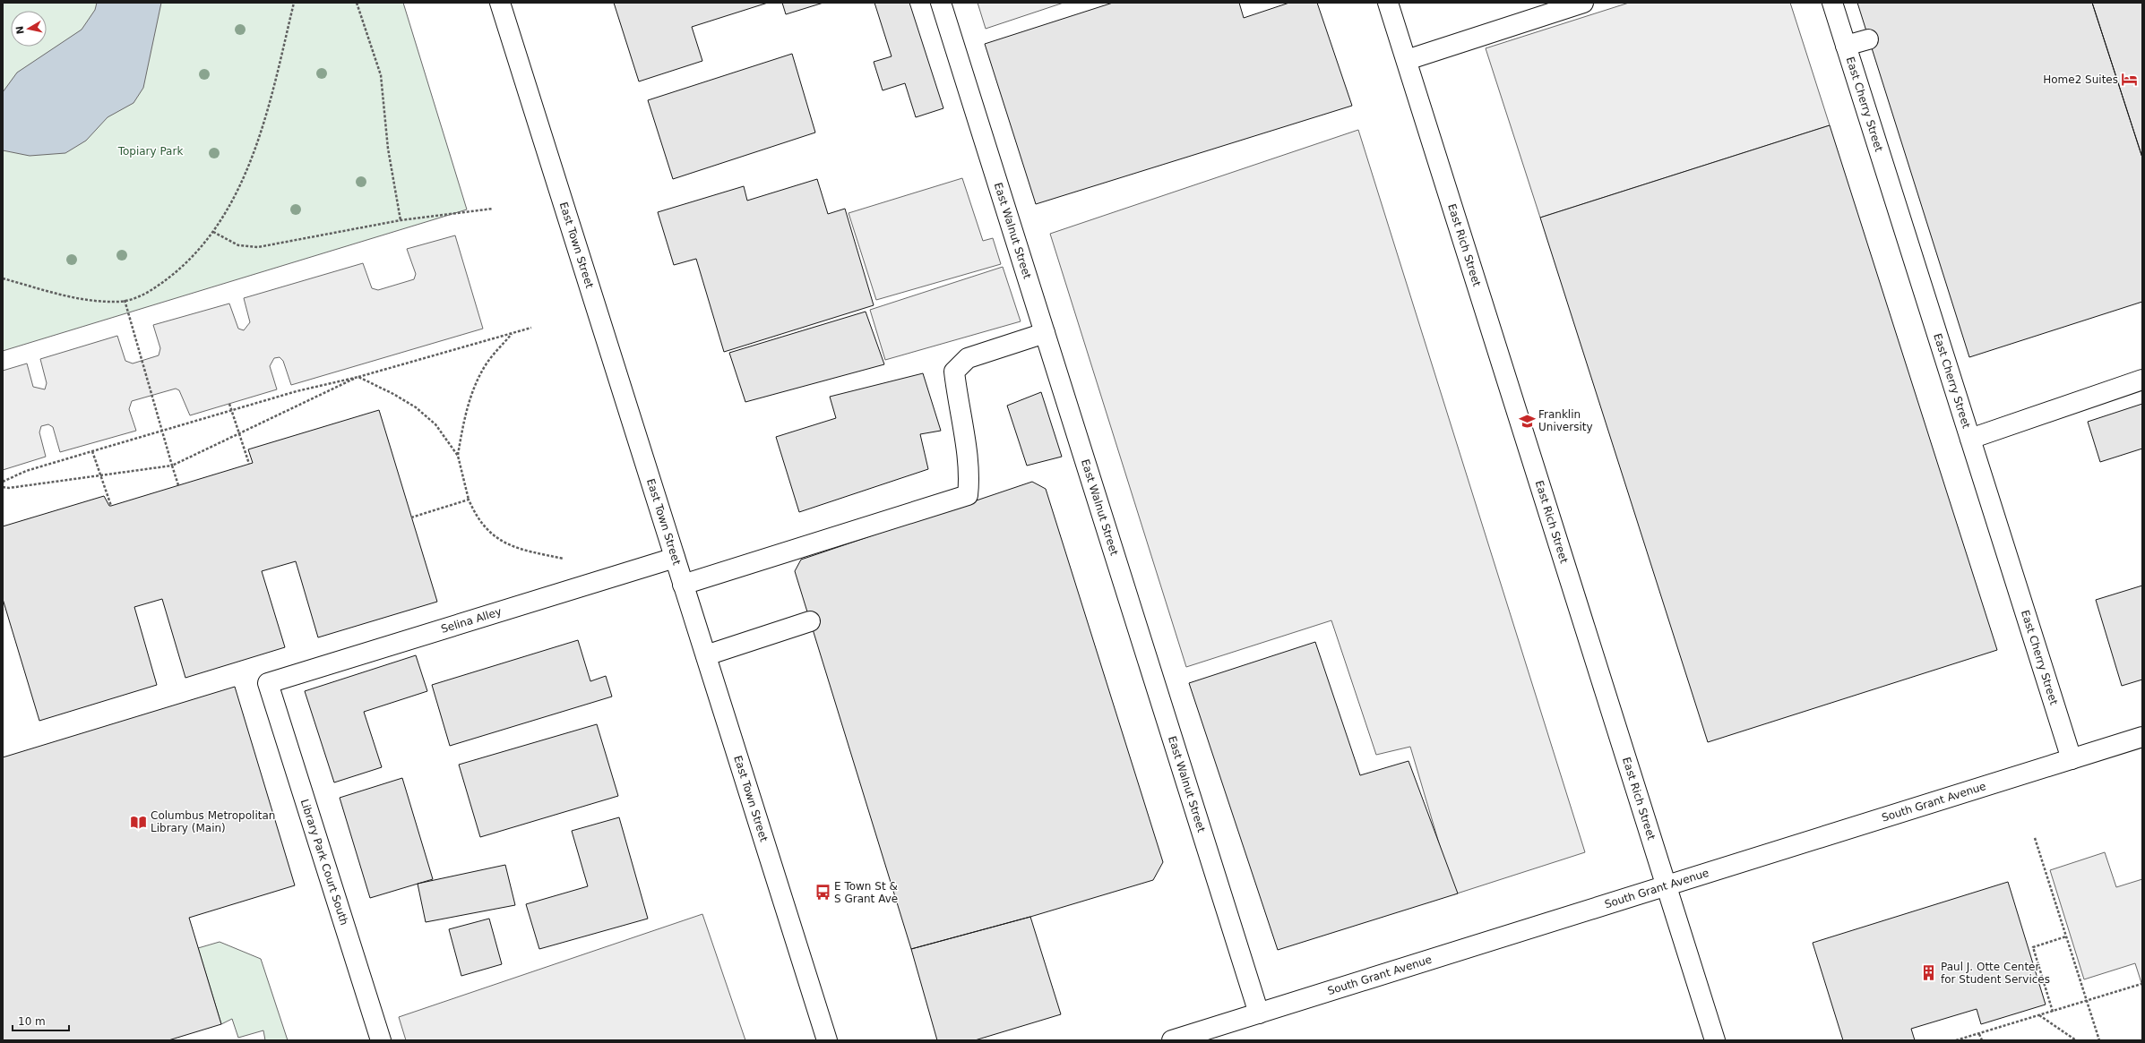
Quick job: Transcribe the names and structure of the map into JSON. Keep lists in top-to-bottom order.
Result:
{
  "streets": {
    "street": [
      "East Cherry Street",
      "East Walnut Street",
      "East Town Street",
      "East Rich Street",
      "Selina Alley",
      "South Grant Avenue",
      "Library Park Court South"
    ]
  },
  "crossings": [
    ["East Cherry Street", "South Grant Avenue"],
    ["East Walnut Street", "South Grant Avenue"],
    ["East Town Street", "Selina Alley"],
    ["East Rich Street", "South Grant Avenue"],
    ["Selina Alley", "Library Park Court South"]
  ],
  "parks": ["Topiary Park"],
  "places": {
    "hotel": ["Home2 Suites"],
    "school or university": ["Franklin University"],
    "library": ["Columbus Metropolitan Library (Main)"],
    "bus stop": ["E Town St & S Grant Ave"],
    "building": ["Paul J. Otte Center for Student Services"]
  },
  "scale_bar": "10 m",
  "north": "left"
}
